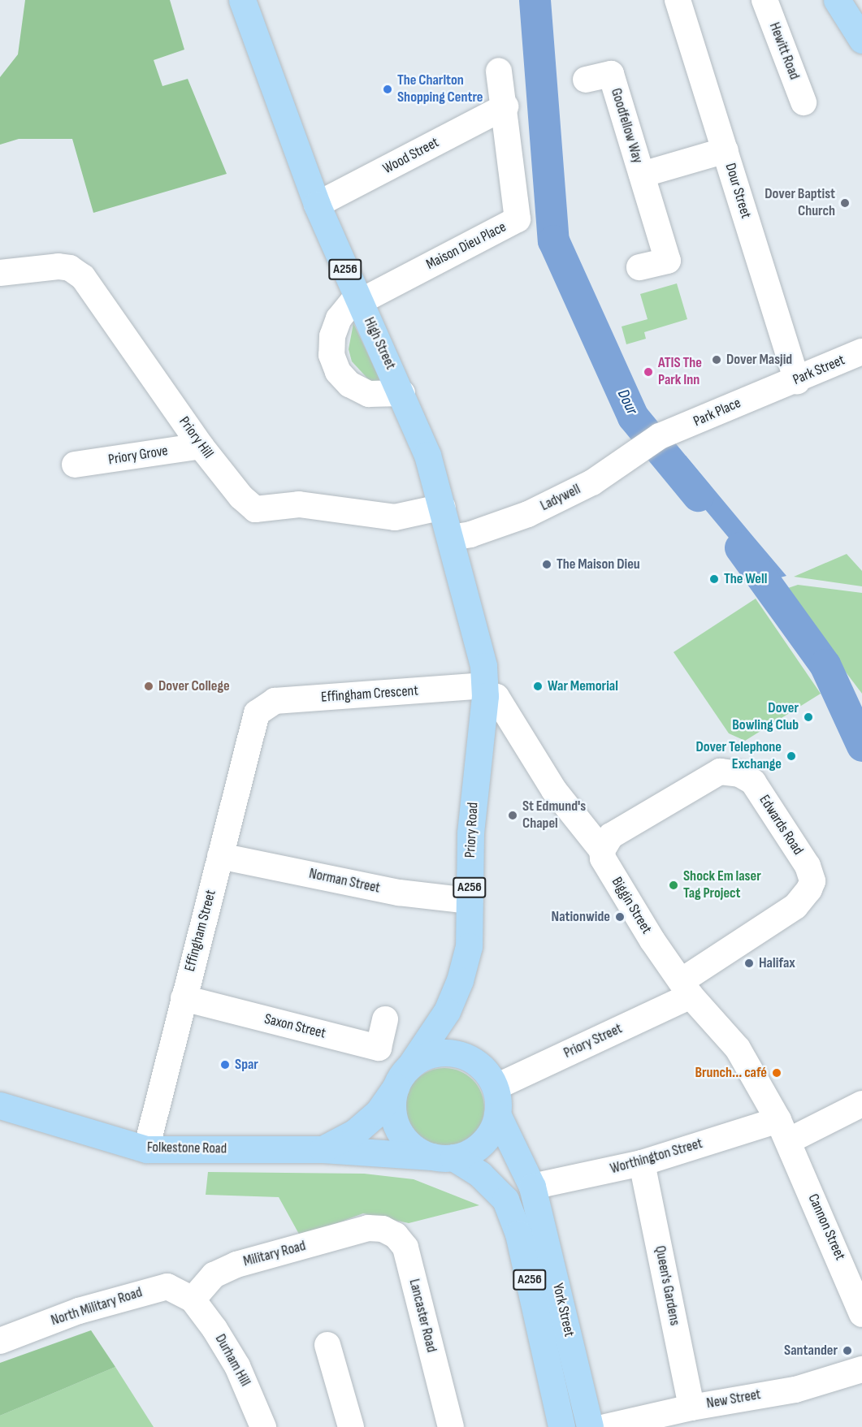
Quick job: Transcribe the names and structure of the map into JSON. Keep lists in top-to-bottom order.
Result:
{
  "streets": {
    "main road": [
      "A256",
      "High Street",
      "Priory Road",
      "Folkestone Road",
      "York Street"
    ],
    "street": [
      "Hewitt Road",
      "Goodfellow Way",
      "Wood Street",
      "Dour Street",
      "Maison Dieu Place",
      "Park Street",
      "Park Place",
      "Priory Hill",
      "Priory Grove",
      "Ladywell",
      "Effingham Crescent",
      "Edwards Road",
      "Norman Street",
      "Biggin Street",
      "Effingham Street",
      "Saxon Street",
      "Priory Street",
      "Worthington Street",
      "Cannon Street",
      "Military Road",
      "Queen's Gardens",
      "North Military Road",
      "Lancaster Road",
      "Durham Hill",
      "New Street"
    ]
  },
  "crossings": [
    ["Goodfellow Way", "Dour Street"],
    ["Wood Street", "Maison Dieu Place"],
    ["Wood Street", "High Street"],
    ["Dour Street", "Park Street"],
    ["Dour Street", "Park Place"],
    ["Maison Dieu Place", "High Street"],
    ["High Street", "Priory Hill"],
    ["High Street", "Ladywell"],
    ["High Street", "Effingham Crescent"],
    ["High Street", "Priory Road"],
    ["High Street", "Biggin Street"],
    ["Park Street", "Park Place"],
    ["Park Place", "Ladywell"],
    ["Priory Hill", "Priory Grove"],
    ["Effingham Crescent", "Priory Road"],
    ["Effingham Crescent", "Biggin Street"],
    ["Effingham Crescent", "Effingham Street"],
    ["Edwards Road", "Biggin Street"],
    ["Edwards Road", "Priory Street"],
    ["Priory Road", "Norman Street"],
    ["Priory Road", "Biggin Street"],
    ["Priory Road", "Priory Street"],
    ["Priory Road", "Folkestone Road"],
    ["Priory Road", "York Street"],
    ["Norman Street", "Effingham Street"],
    ["Biggin Street", "Priory Street"],
    ["Biggin Street", "Worthington Street"],
    ["Biggin Street", "Cannon Street"],
    ["Effingham Street", "Saxon Street"],
    ["Effingham Street", "Folkestone Road"],
    ["Priory Street", "Folkestone Road"],
    ["Priory Street", "York Street"],
    ["Folkestone Road", "York Street"],
    ["Worthington Street", "Cannon Street"],
    ["Worthington Street", "Queen's Gardens"],
    ["Worthington Street", "York Street"],
    ["Military Road", "North Military Road"],
    ["Military Road", "Lancaster Road"],
    ["Military Road", "Durham Hill"],
    ["Queen's Gardens", "New Street"],
    ["North Military Road", "Durham Hill"]
  ],
  "water": ["Dour"],
  "places": [
    "The Charlton Shopping Centre",
    "Dover Baptist Church",
    "Dover Masjid",
    "ATIS The Park Inn",
    "The Maison Dieu",
    "The Well",
    "Dover College",
    "War Memorial",
    "Dover Bowling Club",
    "Dover Telephone Exchange",
    "St Edmund's Chapel",
    "Shock Em laser Tag Project",
    "Nationwide",
    "Halifax",
    "Spar",
    "Brunch... café",
    "Santander"
  ]
}
